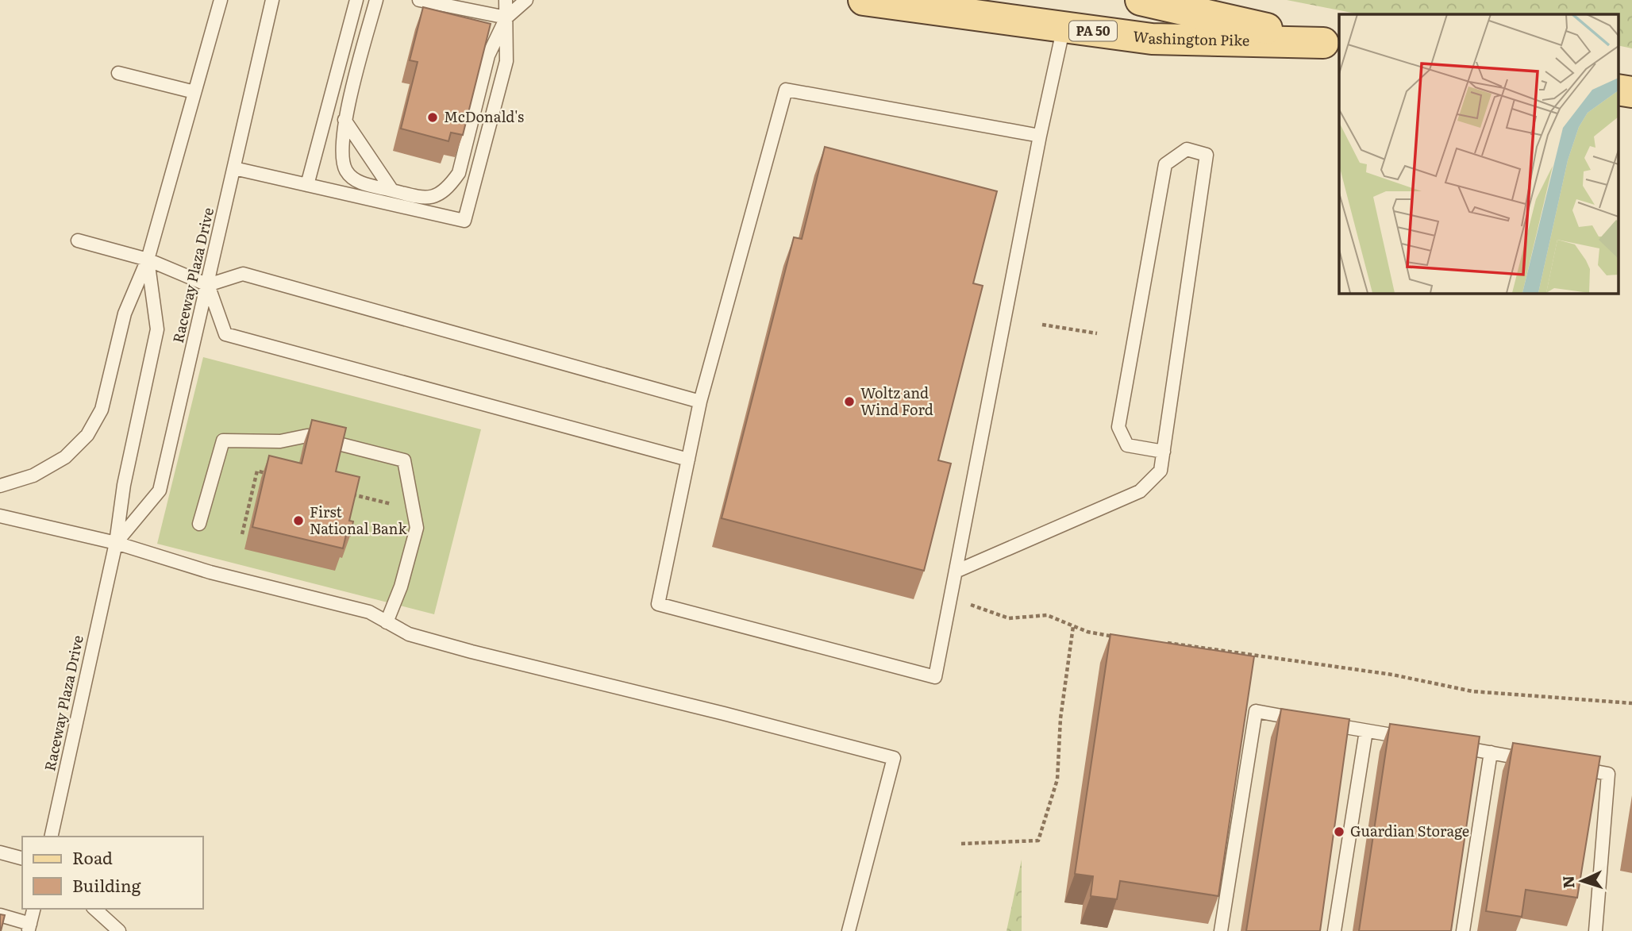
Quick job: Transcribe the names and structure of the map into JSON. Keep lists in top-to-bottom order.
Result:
{
  "streets": {
    "main road": ["PA 50", "Washington Pike"],
    "lane": ["Raceway Plaza Drive"]
  },
  "places": [
    "McDonald's",
    "Woltz and Wind Ford",
    "First National Bank",
    "Guardian Storage"
  ],
  "legend": ["Road", "Building"],
  "north": "left"
}
